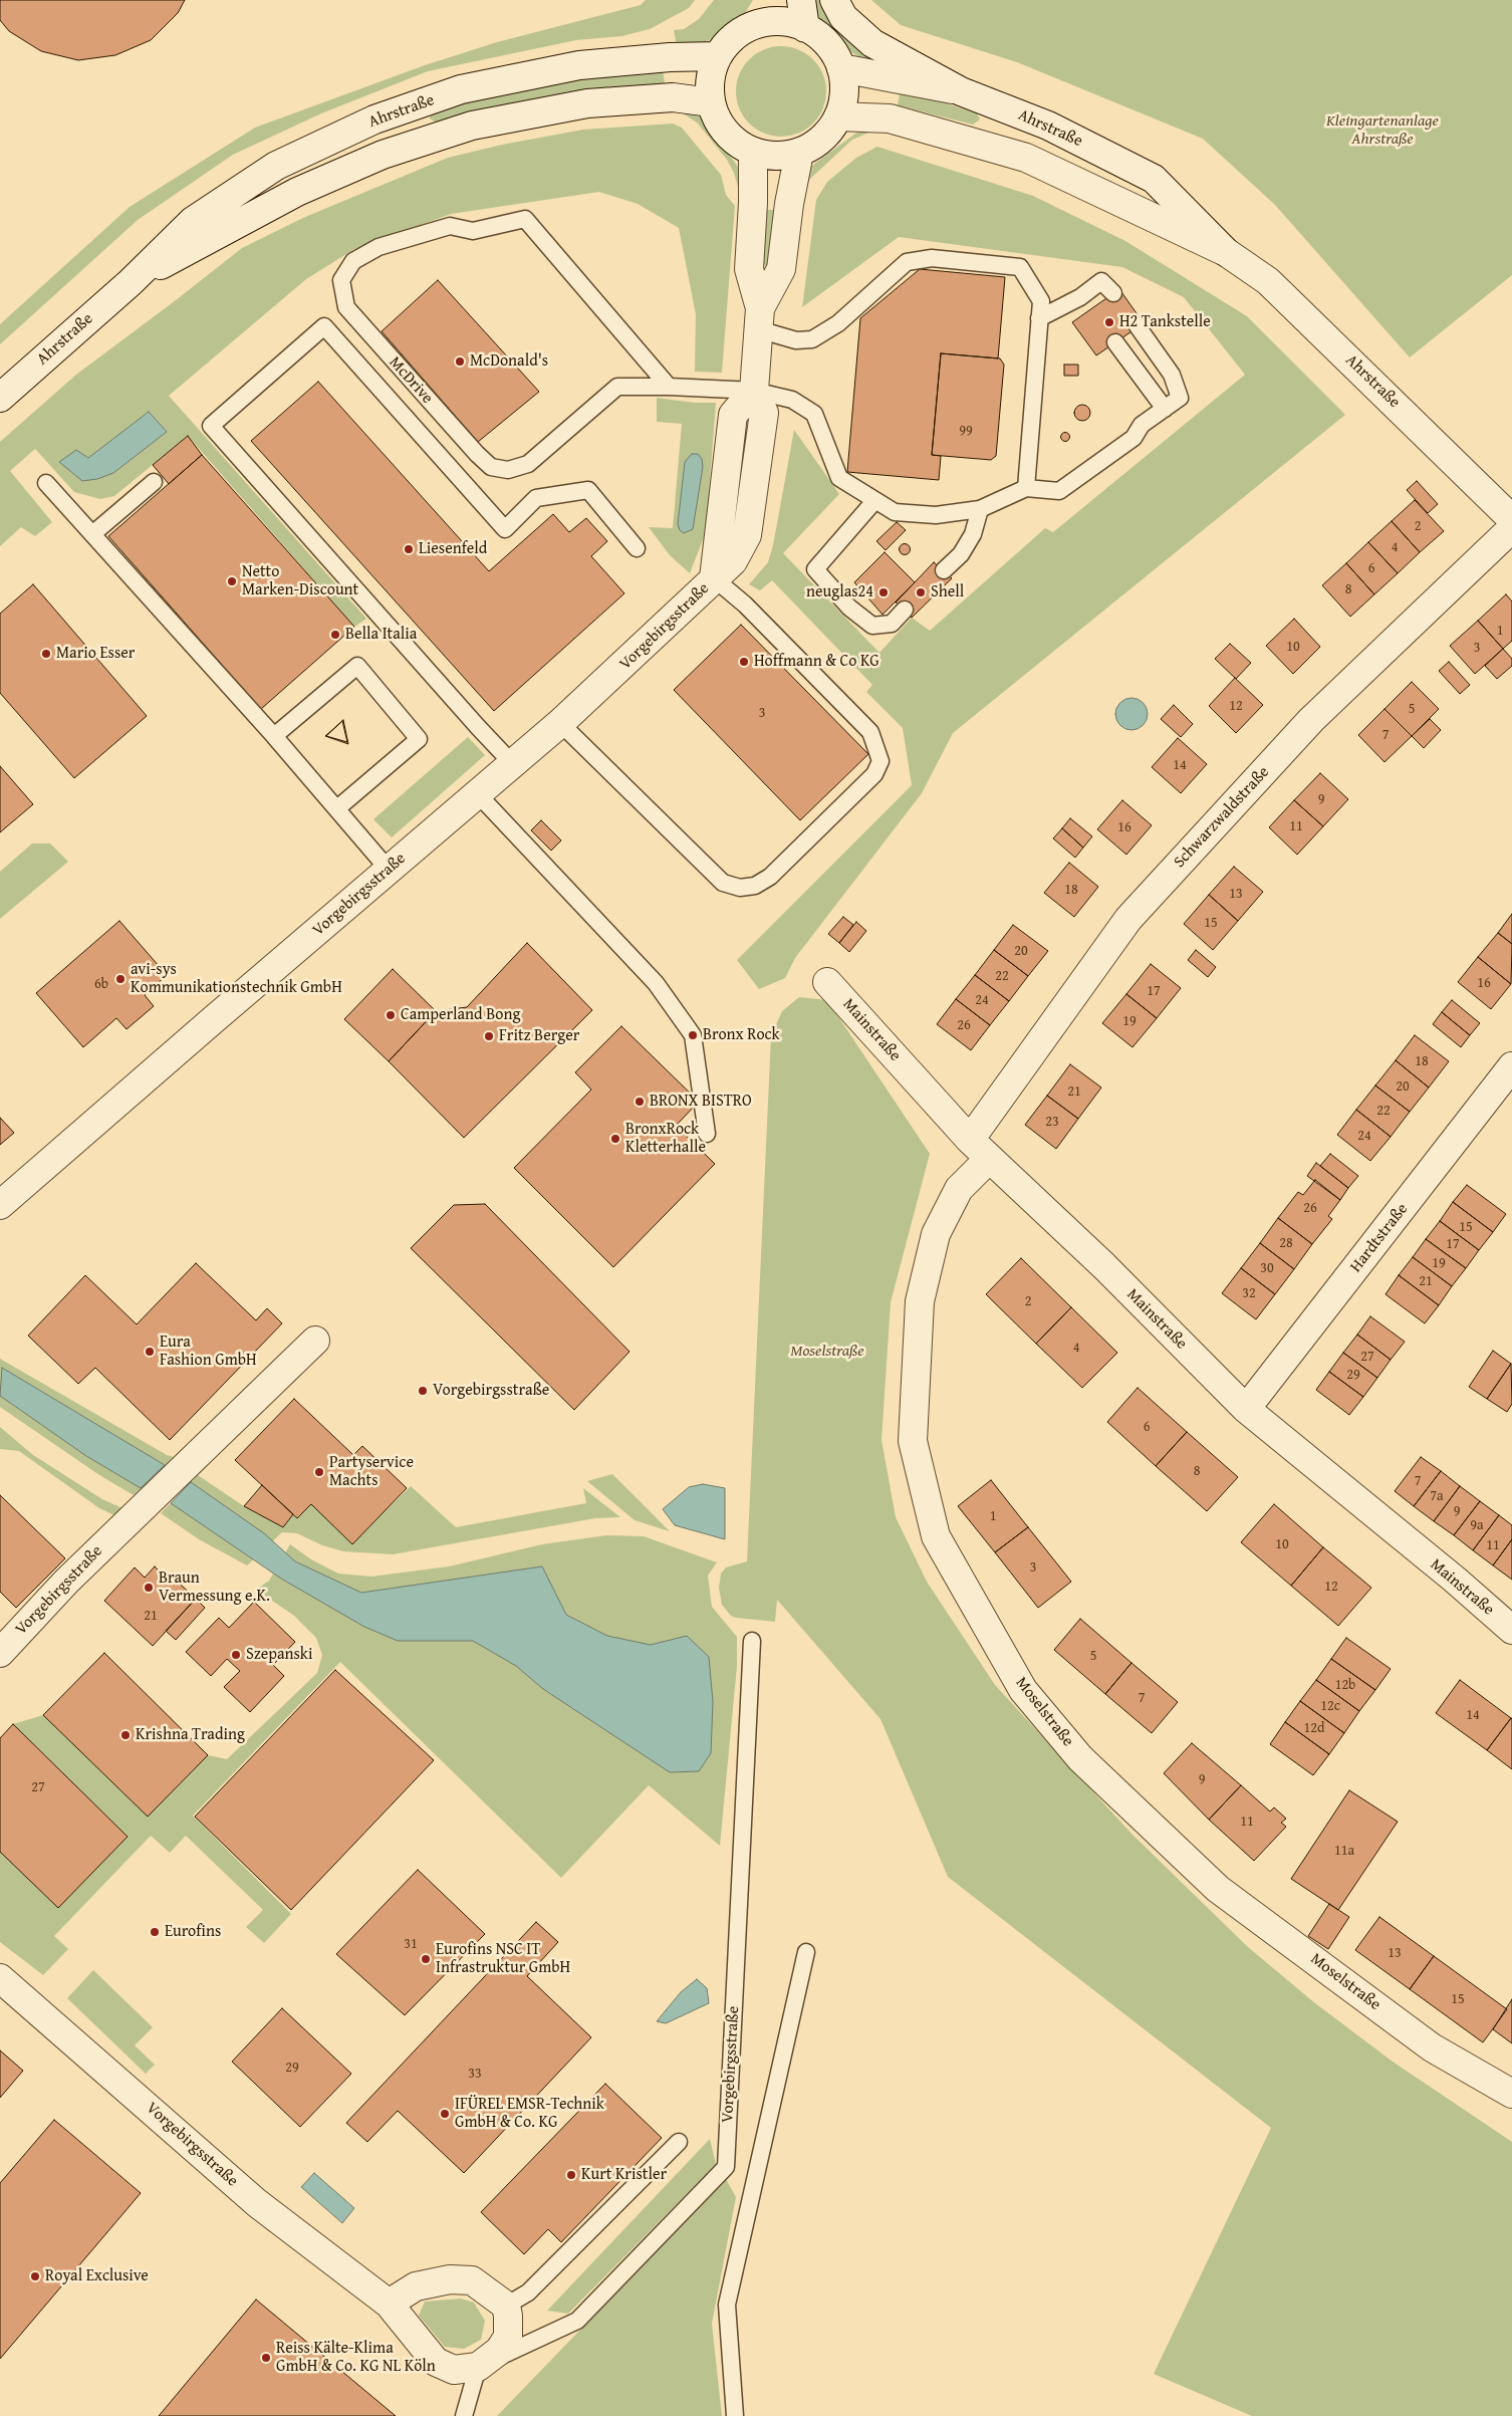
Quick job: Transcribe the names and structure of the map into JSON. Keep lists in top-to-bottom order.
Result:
{
  "streets": {
    "street": [
      "Ahrstraße",
      "Vorgebirgsstraße",
      "Schwarzwaldstraße",
      "Mainstraße",
      "Hardtstraße",
      "Moselstraße"
    ],
    "lane": ["McDrive"]
  },
  "crossings": [
    ["Ahrstraße", "Vorgebirgsstraße"],
    ["Schwarzwaldstraße", "Mainstraße"],
    ["Schwarzwaldstraße", "Moselstraße"],
    ["Mainstraße", "Hardtstraße"],
    ["Mainstraße", "Moselstraße"]
  ],
  "parks": ["Kleingartenanlage Ahrstraße", "Moselstraße"],
  "places": [
    "H2 Tankstelle",
    "McDonald's",
    "Liesenfeld",
    "Netto Marken-Discount",
    "neuglas24",
    "Shell",
    "Bella Italia",
    "Mario Esser",
    "Hoffmann & Co KG",
    "avi-sys Kommunikationstechnik GmbH",
    "Camperland Bong",
    "Bronx Rock",
    "Fritz Berger",
    "BRONX BISTRO",
    "BronxRock Kletterhalle",
    "Eura Fashion GmbH",
    "Vorgebirgsstraße",
    "Partyservice Machts",
    "Braun Vermessung e.K.",
    "Szepanski",
    "Krishna Trading",
    "Eurofins",
    "Eurofins NSC IT Infrastruktur GmbH",
    "IFÜREL EMSR-Technik GmbH & Co. KG",
    "Kurt Kristler",
    "Royal Exclusive",
    "Reiss Kälte-Klima GmbH & Co. KG NL Köln"
  ],
  "house_numbers": [
    "99",
    "2",
    "4",
    "6",
    "8",
    "1",
    "10",
    "3",
    "12",
    "5",
    "3",
    "7",
    "14",
    "9",
    "11",
    "16",
    "18",
    "13",
    "15",
    "20",
    "22",
    "16",
    "6b",
    "17",
    "24",
    "19",
    "26",
    "18",
    "20",
    "21",
    "22",
    "23",
    "24",
    "26",
    "15",
    "28",
    "17",
    "19",
    "30",
    "21",
    "32",
    "2",
    "4",
    "27",
    "29",
    "6",
    "8",
    "7",
    "7a",
    "9",
    "1",
    "9a",
    "10",
    "11",
    "3",
    "12",
    "21",
    "5",
    "12b",
    "7",
    "12c",
    "14",
    "12d",
    "9",
    "27",
    "11",
    "11a",
    "31",
    "13",
    "15",
    "29",
    "33"
  ]
}
